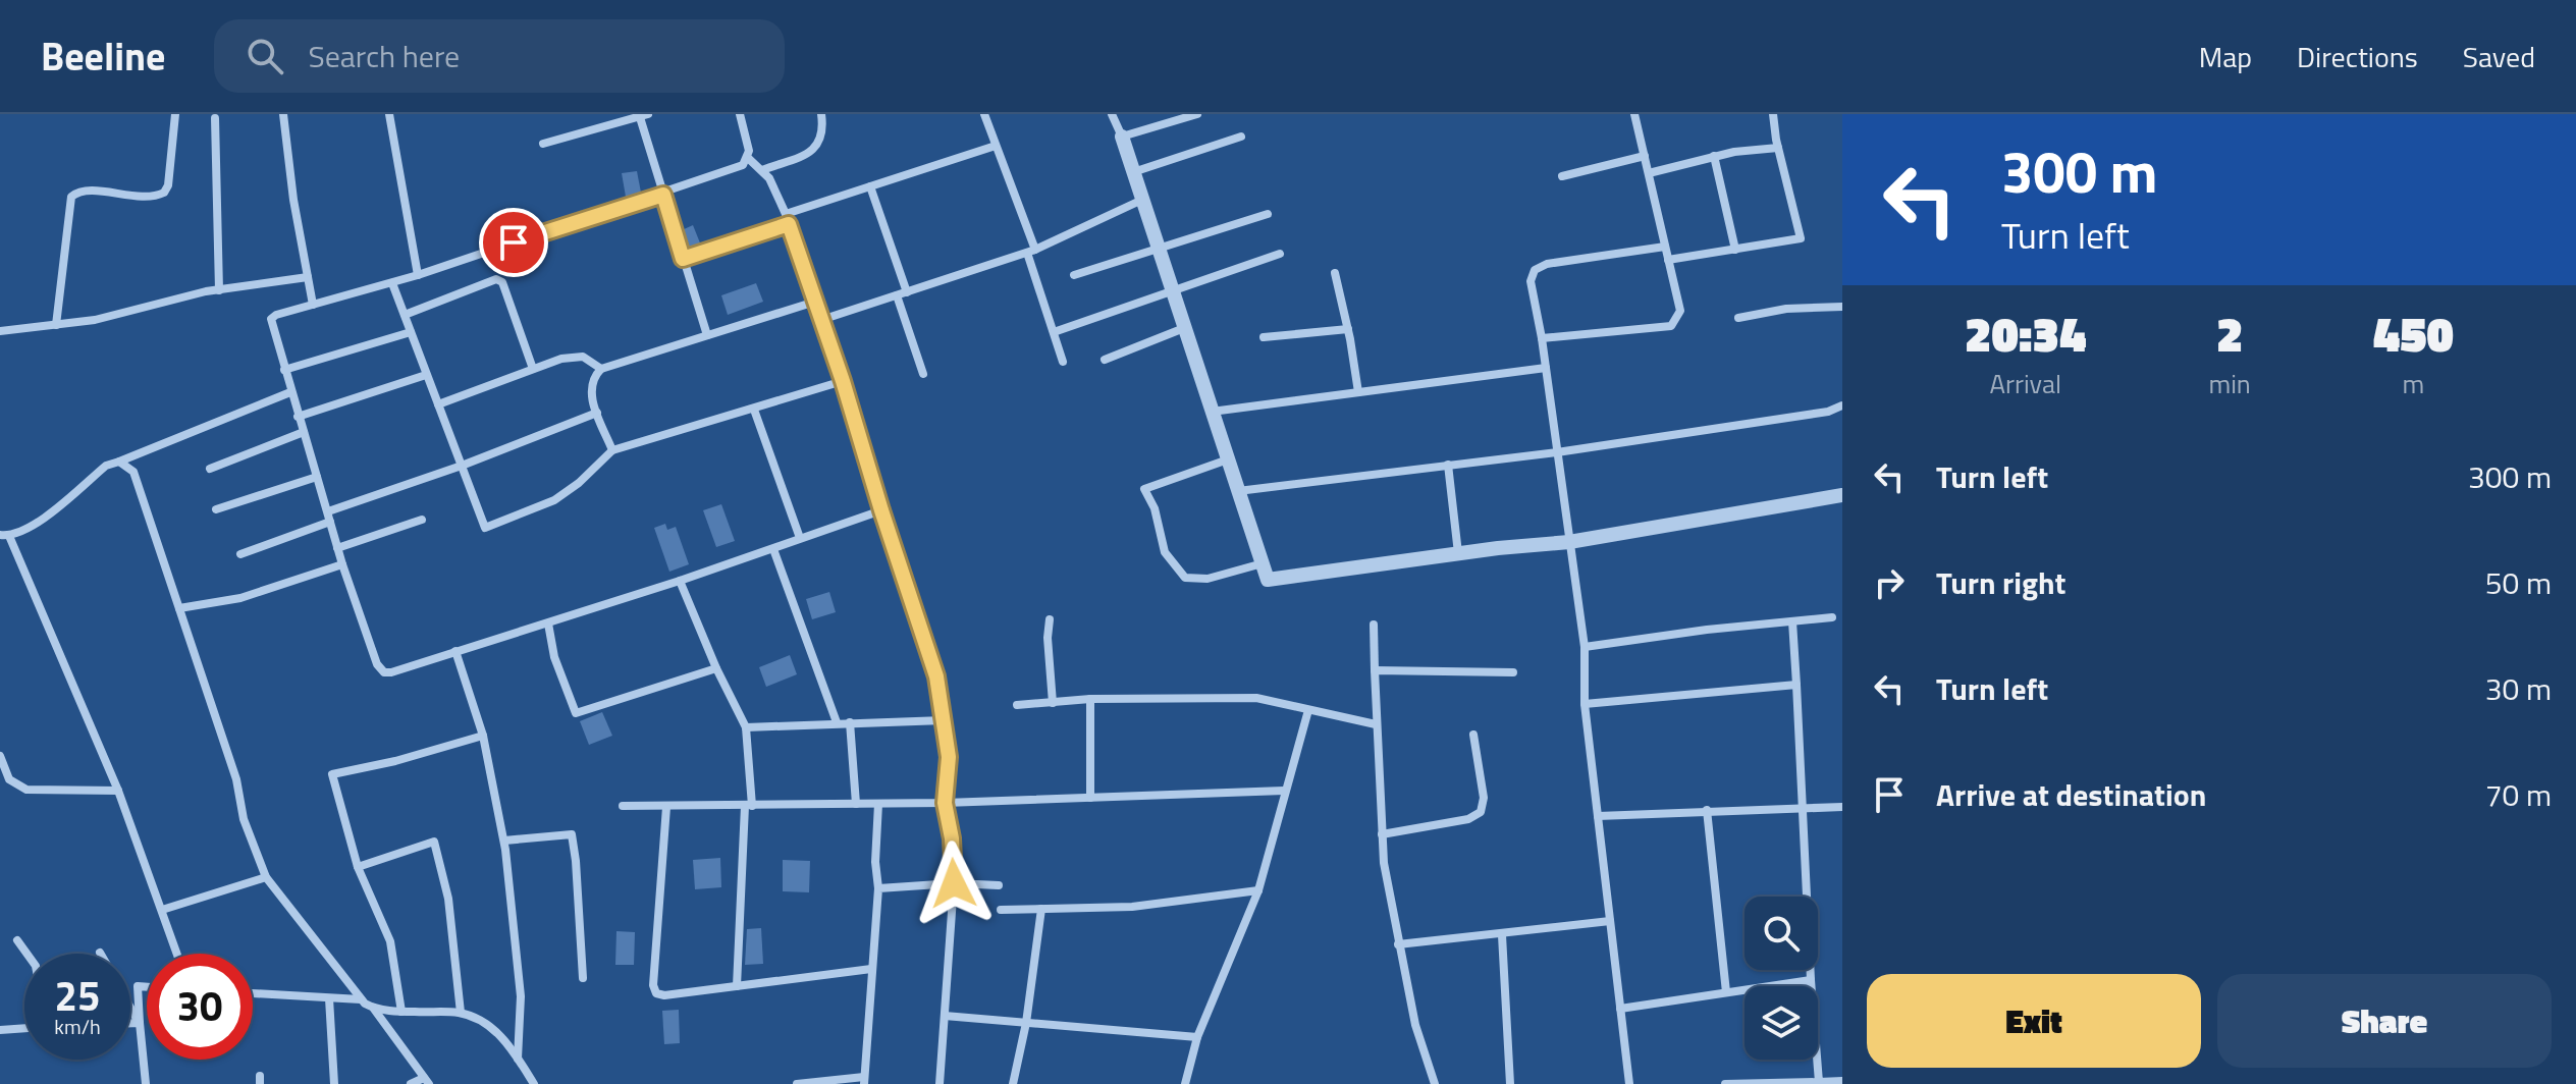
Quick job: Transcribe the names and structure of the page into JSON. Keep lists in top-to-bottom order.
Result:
{
  "page": {
    "header": "Beeline",
    "search": "Search here",
    "nav": ["Map", "Directions", "Saved"],
    "turn": ["300 m", "Turn left"],
    "eta": [
      "20:34",
      "Arrival",
      "2",
      "min",
      "450",
      "m"
    ],
    "list": [
      {
        "name": "Turn left",
        "value": "300 m"
      },
      {
        "name": "Turn right",
        "value": "50 m"
      },
      {
        "name": "Turn left",
        "value": "30 m"
      },
      {
        "name": "Arrive at destination",
        "value": "70 m"
      }
    ],
    "speed": "25 km/h",
    "limit": "30",
    "buttons": ["Exit", "Share"]
  }
}
